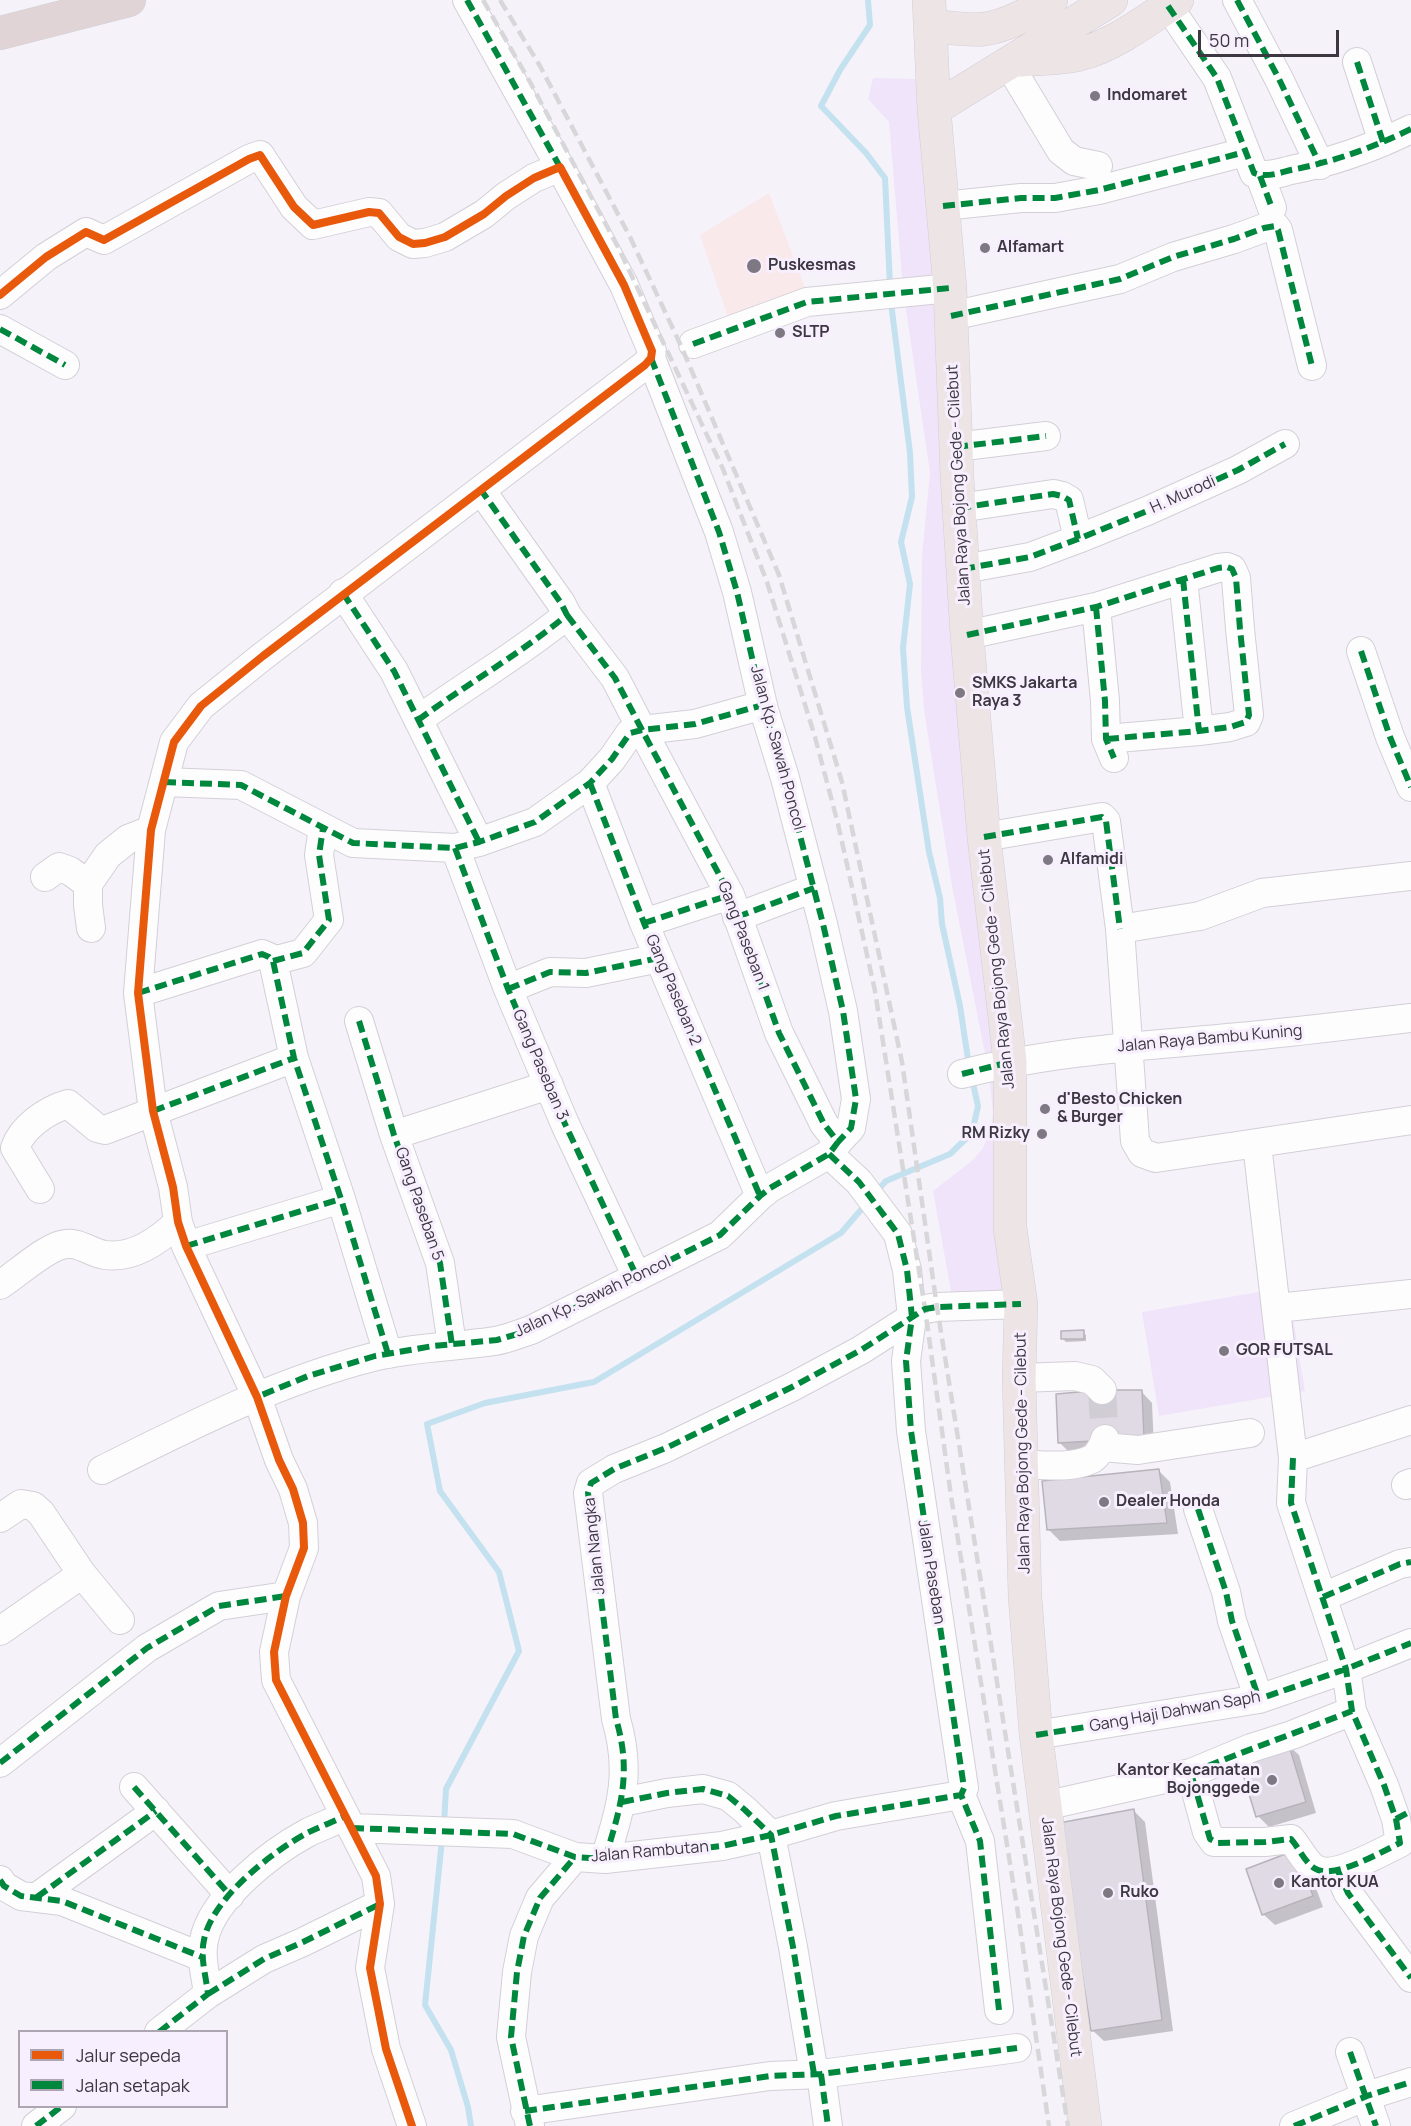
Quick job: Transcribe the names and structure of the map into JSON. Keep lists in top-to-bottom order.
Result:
{
  "streets": {
    "main road": ["Jalan Raya Bojong Gede - Cilebut"],
    "street": [
      "H. Murodi",
      "Jalan Kp. Sawah Poncol",
      "Gang Paseban 1",
      "Gang Paseban 2",
      "Jalan Raya Bambu Kuning",
      "Gang Paseban 3",
      "Gang Paseban 5",
      "Jalan Nangka",
      "Jalan Paseban",
      "Gang Haji Dahwan Saph",
      "Jalan Rambutan"
    ]
  },
  "crossings": [
    ["Jalan Raya Bojong Gede - Cilebut", "H. Murodi"],
    ["Jalan Raya Bojong Gede - Cilebut", "Jalan Raya Bambu Kuning"],
    ["Jalan Raya Bojong Gede - Cilebut", "Gang Haji Dahwan Saph"],
    ["Jalan Kp. Sawah Poncol", "Gang Paseban 1"],
    ["Jalan Kp. Sawah Poncol", "Gang Paseban 2"],
    ["Jalan Kp. Sawah Poncol", "Gang Paseban 3"],
    ["Jalan Kp. Sawah Poncol", "Gang Paseban 5"],
    ["Jalan Kp. Sawah Poncol", "Jalan Paseban"],
    ["Gang Paseban 1", "Jalan Paseban"],
    ["Jalan Nangka", "Jalan Paseban"],
    ["Jalan Nangka", "Jalan Rambutan"],
    ["Jalan Paseban", "Jalan Rambutan"]
  ],
  "places": [
    "Indomaret",
    "Alfamart",
    "Puskesmas",
    "SLTP",
    "SMKS Jakarta Raya 3",
    "Alfamidi",
    "d'Besto Chicken & Burger",
    "RM Rizky",
    "GOR FUTSAL",
    "Dealer Honda",
    "Kantor Kecamatan Bojonggede",
    "Kantor KUA",
    "Ruko"
  ],
  "legend": ["Jalur sepeda", "Jalan setapak"],
  "scale_bar": "50 m"
}
